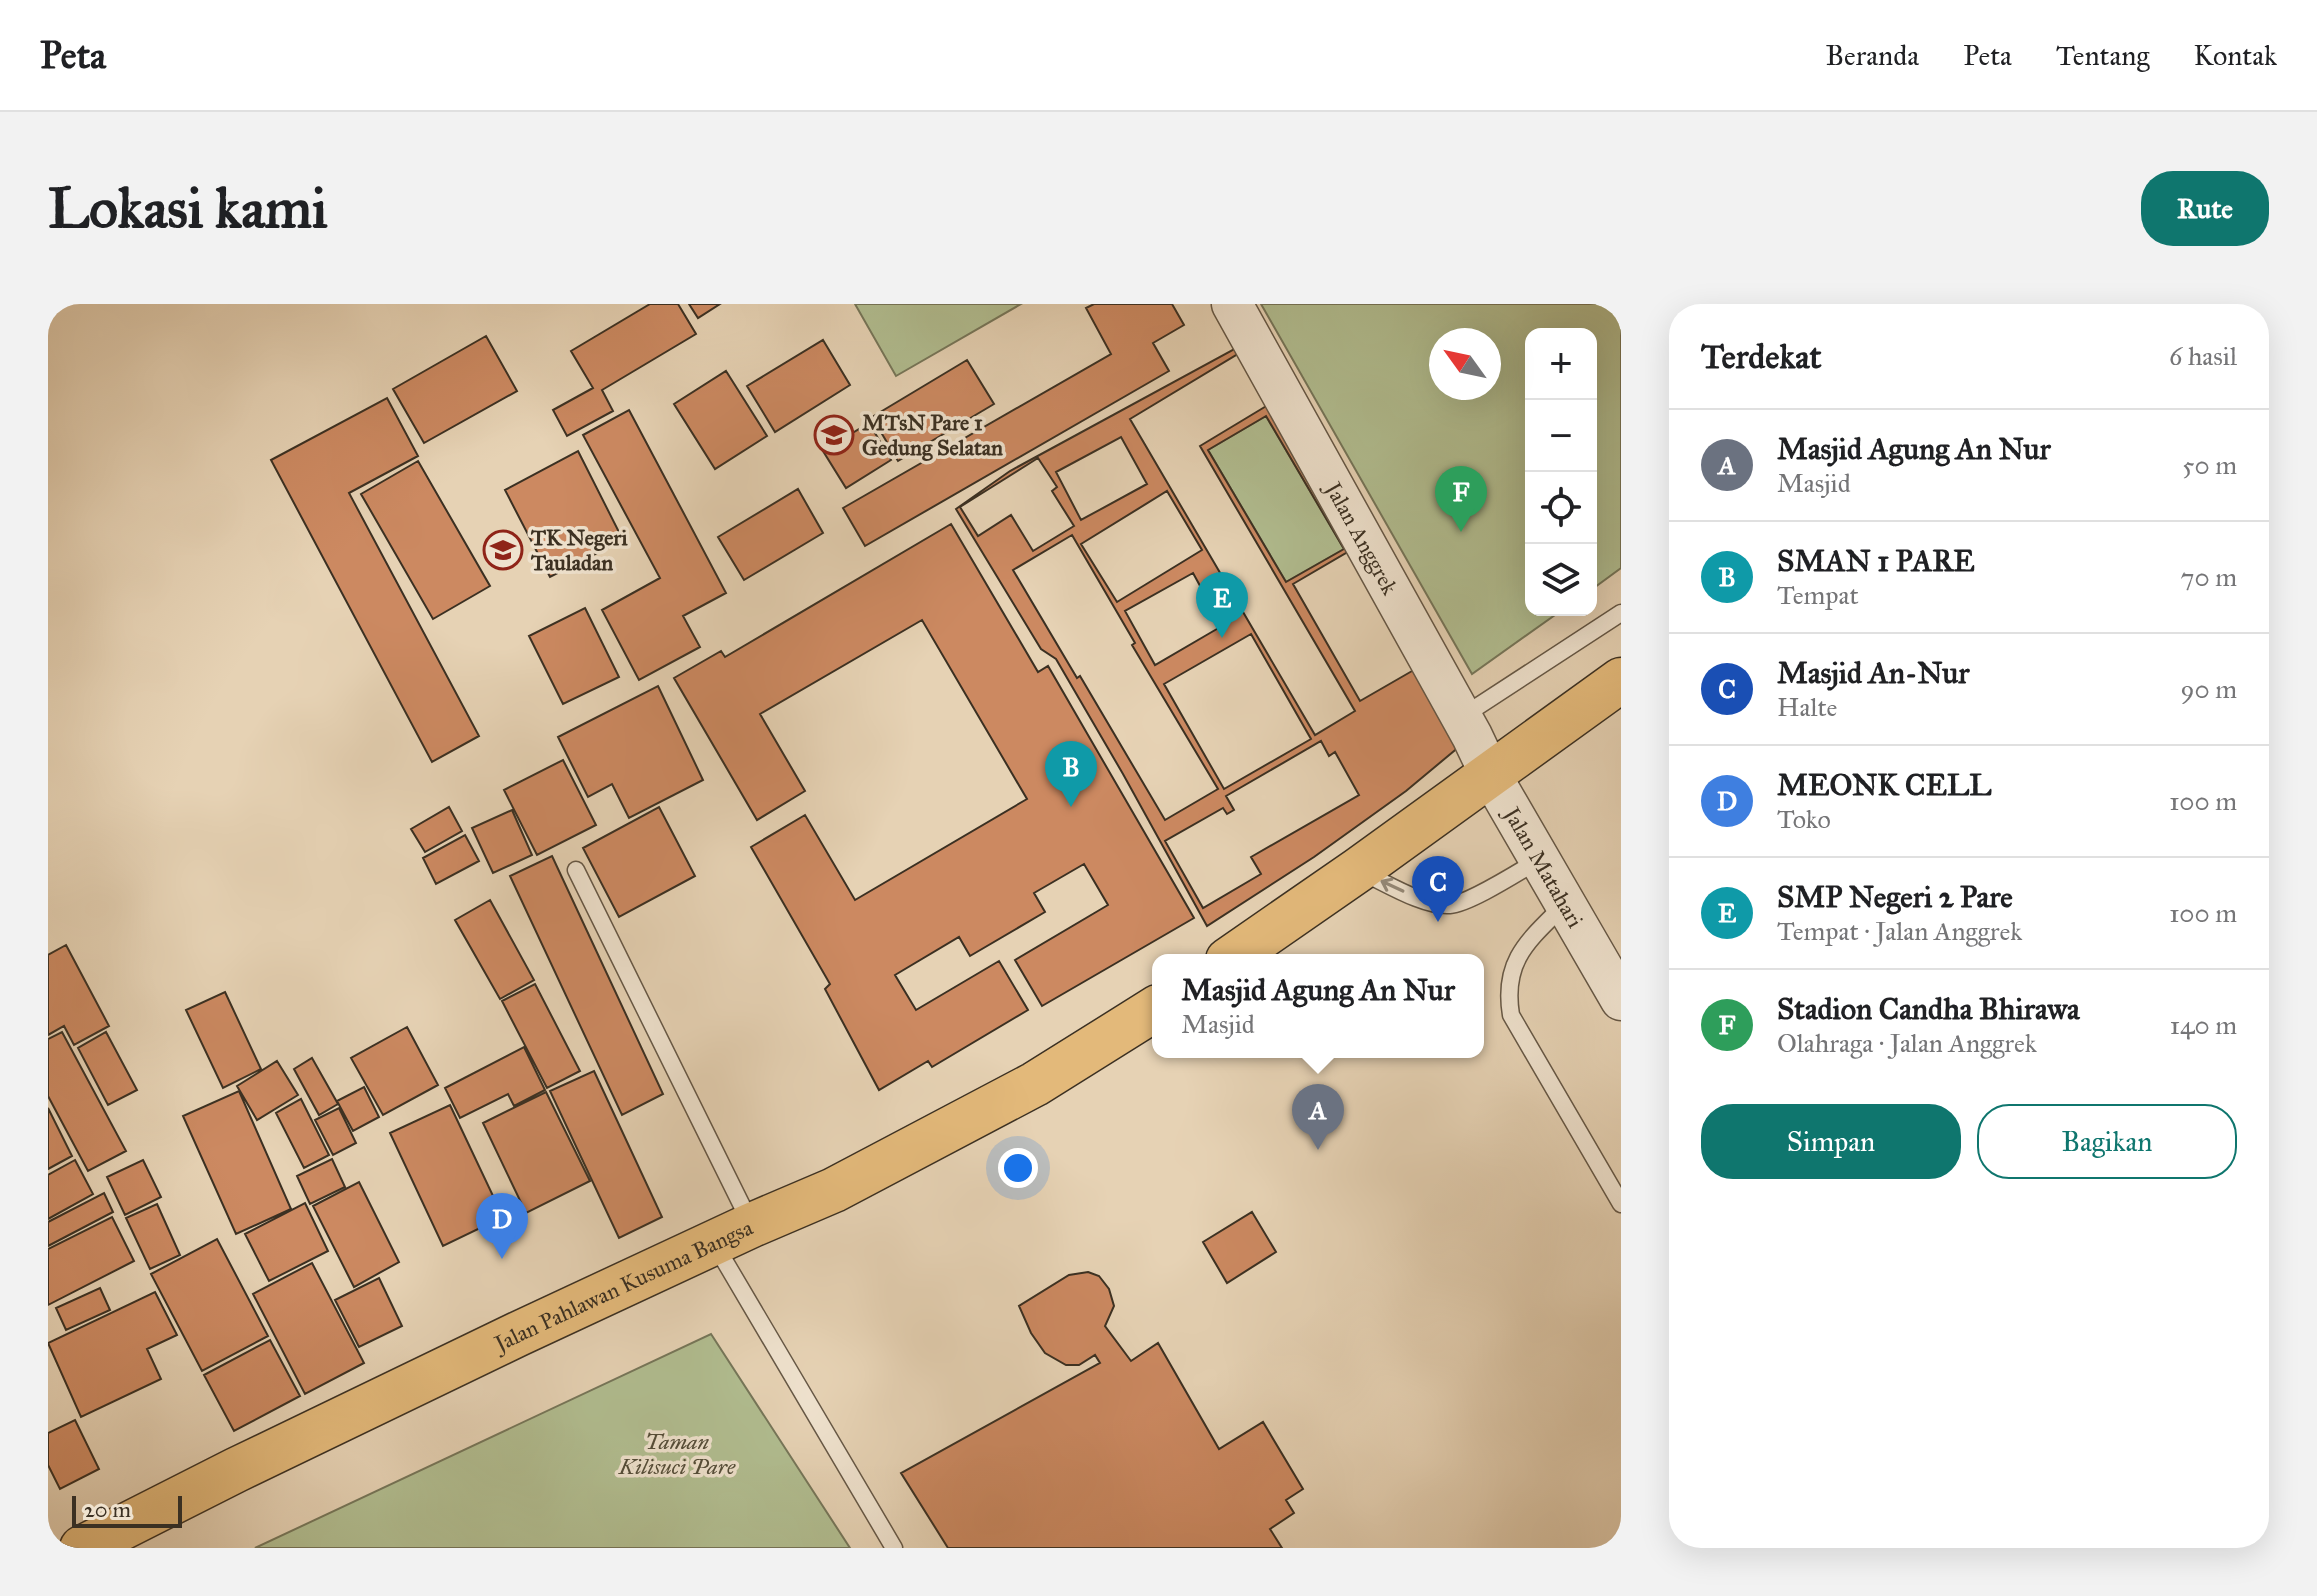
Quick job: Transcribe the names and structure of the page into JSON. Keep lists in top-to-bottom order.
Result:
{
  "streets": {
    "main road": ["Jalan Pahlawan Kusuma Bangsa"],
    "street": ["Jalan Anggrek", "Jalan Matahari"]
  },
  "crossings": [
    ["Jalan Anggrek", "Jalan Matahari"]
  ],
  "parks": ["Taman Kilisuci Pare"],
  "places": {
    "school or university": ["MTsN Pare 1 Gedung Selatan", "TK Negeri Tauladan"]
  },
  "scale_bar": "20 m",
  "north": "top left",
  "page": {
    "header": "Peta",
    "nav": [
      "Beranda",
      "Peta",
      "Tentang",
      "Kontak"
    ],
    "buttons": [
      "Rute",
      ["Simpan", "Bagikan"]
    ],
    "title": "Lokasi kami",
    "heading": ["Terdekat", "6 hasil"],
    "map_buttons": ["+", "−"],
    "list": [
      {
        "mark": "A",
        "name": "Masjid Agung An Nur",
        "note": "Masjid",
        "value": "50 m"
      },
      {
        "mark": "B",
        "name": "SMAN 1 PARE",
        "note": "Tempat",
        "value": "70 m"
      },
      {
        "mark": "C",
        "name": "Masjid An-Nur",
        "note": "Halte",
        "value": "90 m"
      },
      {
        "mark": "D",
        "name": "MEONK CELL",
        "note": "Toko",
        "value": "100 m"
      },
      {
        "mark": "E",
        "name": "SMP Negeri 2 Pare",
        "note": "Tempat · Jalan Anggrek",
        "value": "100 m"
      },
      {
        "mark": "F",
        "name": "Stadion Candha Bhirawa",
        "note": "Olahraga · Jalan Anggrek",
        "value": "140 m"
      }
    ],
    "pins": [
      "F",
      "E",
      "B",
      "C",
      "A",
      "D"
    ],
    "popup": ["Masjid Agung An Nur", "Masjid"],
    "scale": "20 m"
  }
}
